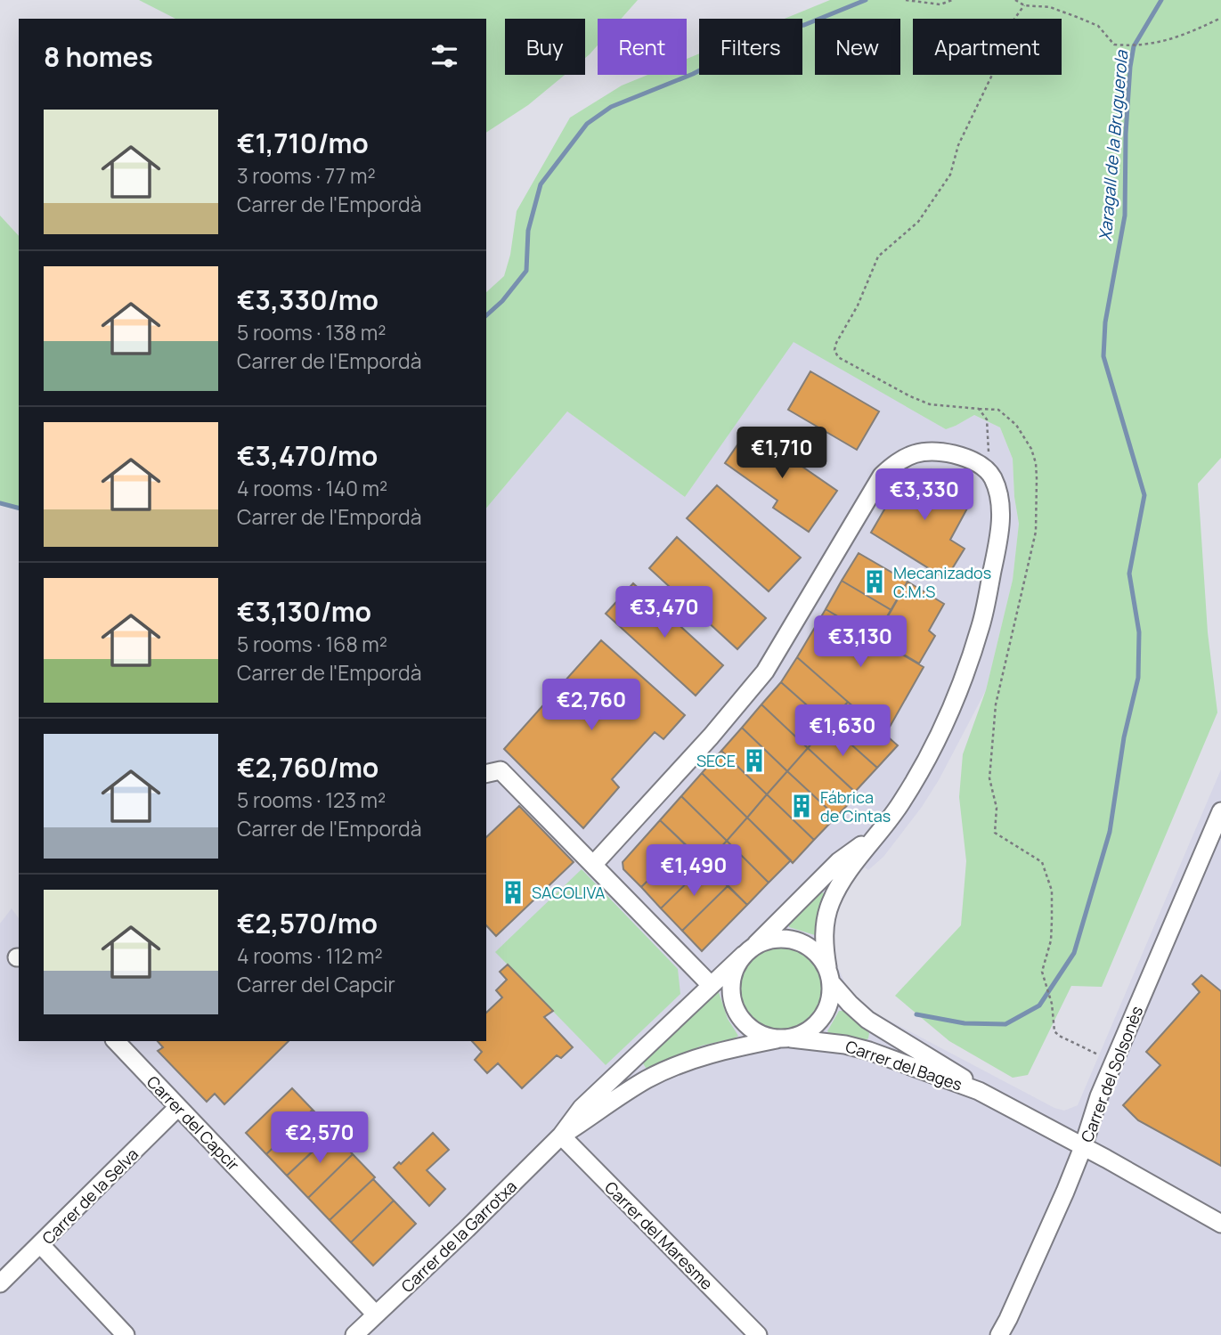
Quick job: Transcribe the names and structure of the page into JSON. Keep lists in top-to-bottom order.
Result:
{
  "streets": {
    "street": [
      "Carrer del Bages",
      "Carrer del Solsonès",
      "Carrer del Capcir",
      "Carrer de la Selva",
      "Carrer del Maresme",
      "Carrer de la Garrotxa"
    ]
  },
  "crossings": [
    ["Carrer del Bages", "Carrer del Solsonès"],
    ["Carrer del Bages", "Carrer de la Garrotxa"],
    ["Carrer del Capcir", "Carrer de la Selva"],
    ["Carrer del Capcir", "Carrer de la Garrotxa"],
    ["Carrer del Maresme", "Carrer de la Garrotxa"]
  ],
  "water": ["Xaragall de la Bruguerola"],
  "places": {
    "building": [
      "Mecanizados C.M.S",
      "SECE",
      "Fábrica de Cintas",
      "SACOLIVA"
    ]
  },
  "page": {
    "chip": [
      "Buy",
      "Rent",
      "Filters",
      "New",
      "Apartment"
    ],
    "heading": "8 homes",
    "list": [
      {
        "name": "€1,710/mo",
        "note": "3 rooms · 77 m² · Carrer de l'Empordà"
      },
      {
        "name": "€3,330/mo",
        "note": "5 rooms · 138 m² · Carrer de l'Empordà"
      },
      {
        "name": "€3,470/mo",
        "note": "4 rooms · 140 m² · Carrer de l'Empordà"
      },
      {
        "name": "€3,130/mo",
        "note": "5 rooms · 168 m² · Carrer de l'Empordà"
      },
      {
        "name": "€2,760/mo",
        "note": "5 rooms · 123 m² · Carrer de l'Empordà"
      },
      {
        "name": "€2,570/mo",
        "note": "4 rooms · 112 m² · Carrer del Capcir"
      }
    ],
    "price": [
      "€1,710",
      "€3,330",
      "€3,470",
      "€3,130",
      "€2,760",
      "€1,630",
      "€1,490",
      "€2,570"
    ]
  }
}
